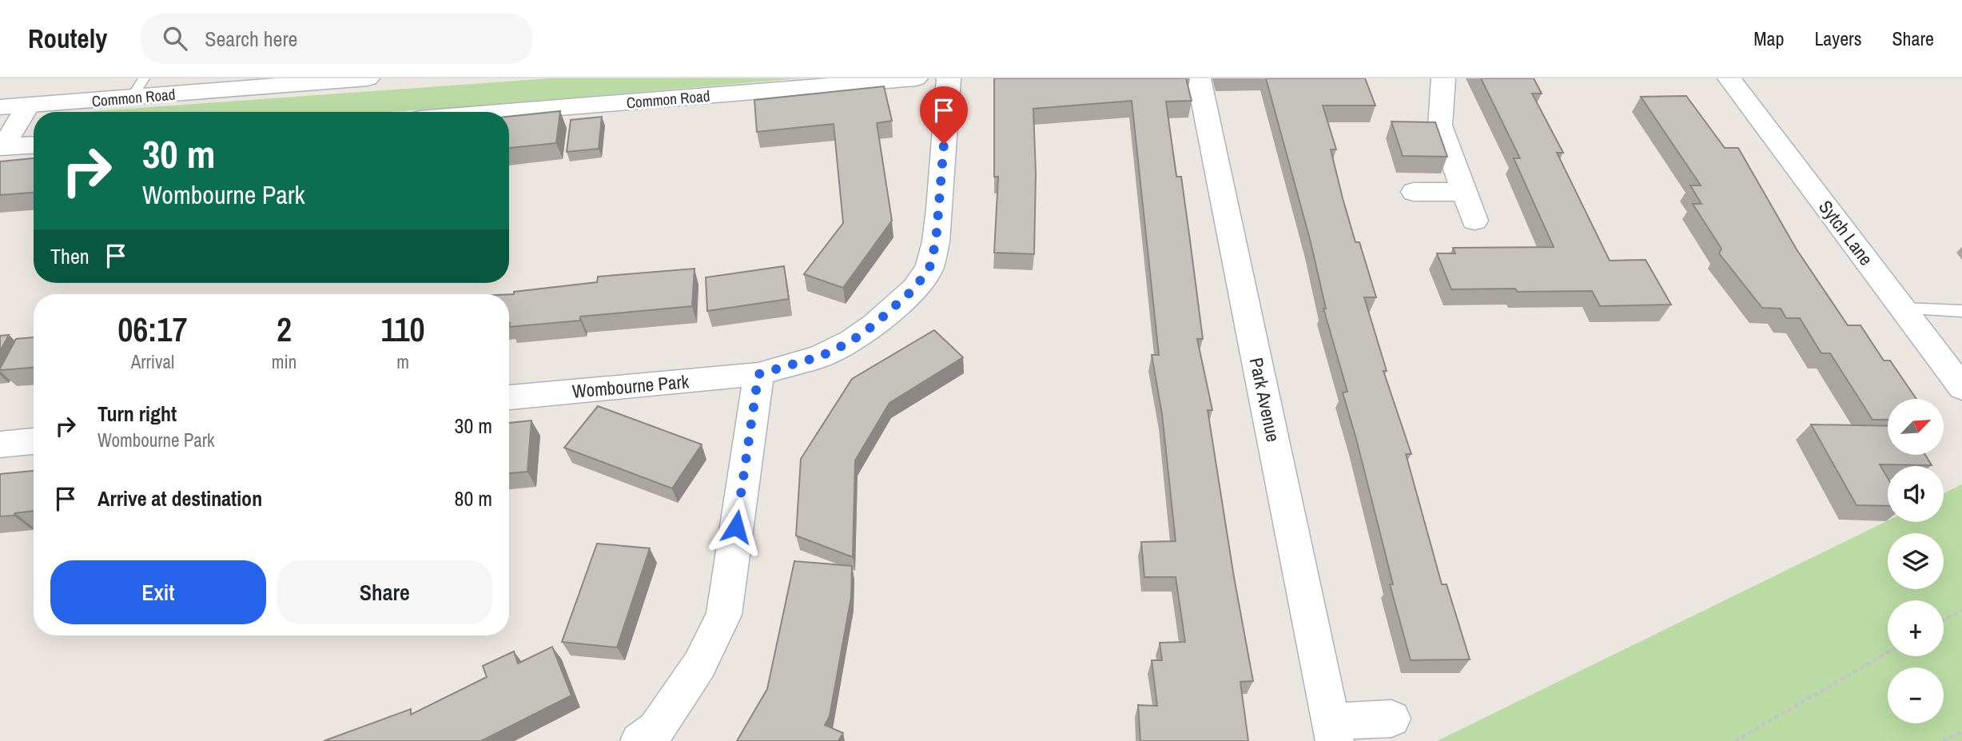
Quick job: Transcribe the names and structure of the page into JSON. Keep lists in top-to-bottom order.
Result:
{
  "streets": {
    "street": [
      "Common Road",
      "Sytch Lane",
      "Wombourne Park",
      "Park Avenue"
    ]
  },
  "north": "top right",
  "page": {
    "header": "Routely",
    "search": "Search here",
    "nav": ["Map", "Layers", "Share"],
    "turn": ["30 m", "Wombourne Park"],
    "then": "Then",
    "eta": [
      "06:17",
      "Arrival",
      "2",
      "min",
      "110",
      "m"
    ],
    "list": [
      {
        "name": "Turn right",
        "note": "Wombourne Park",
        "value": "30 m"
      },
      {
        "name": "Arrive at destination",
        "value": "80 m"
      }
    ],
    "map_buttons": ["+", "−"],
    "buttons": ["Exit", "Share"]
  }
}
